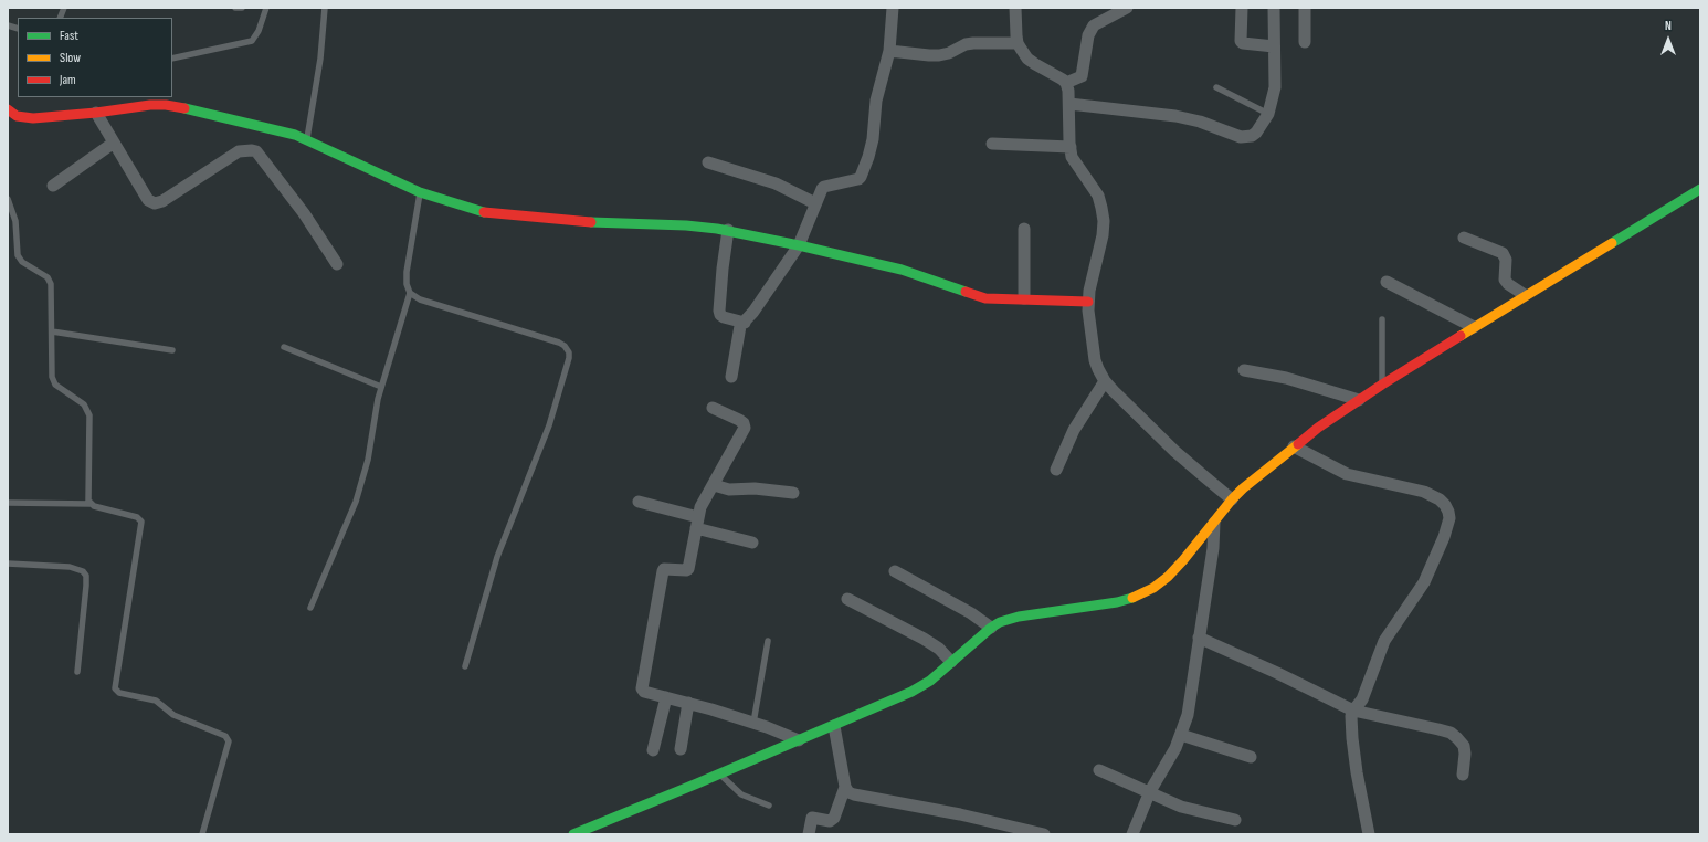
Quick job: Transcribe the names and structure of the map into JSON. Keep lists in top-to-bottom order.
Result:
{
  "legend": ["Fast", "Slow", "Jam"],
  "north": "top"
}
